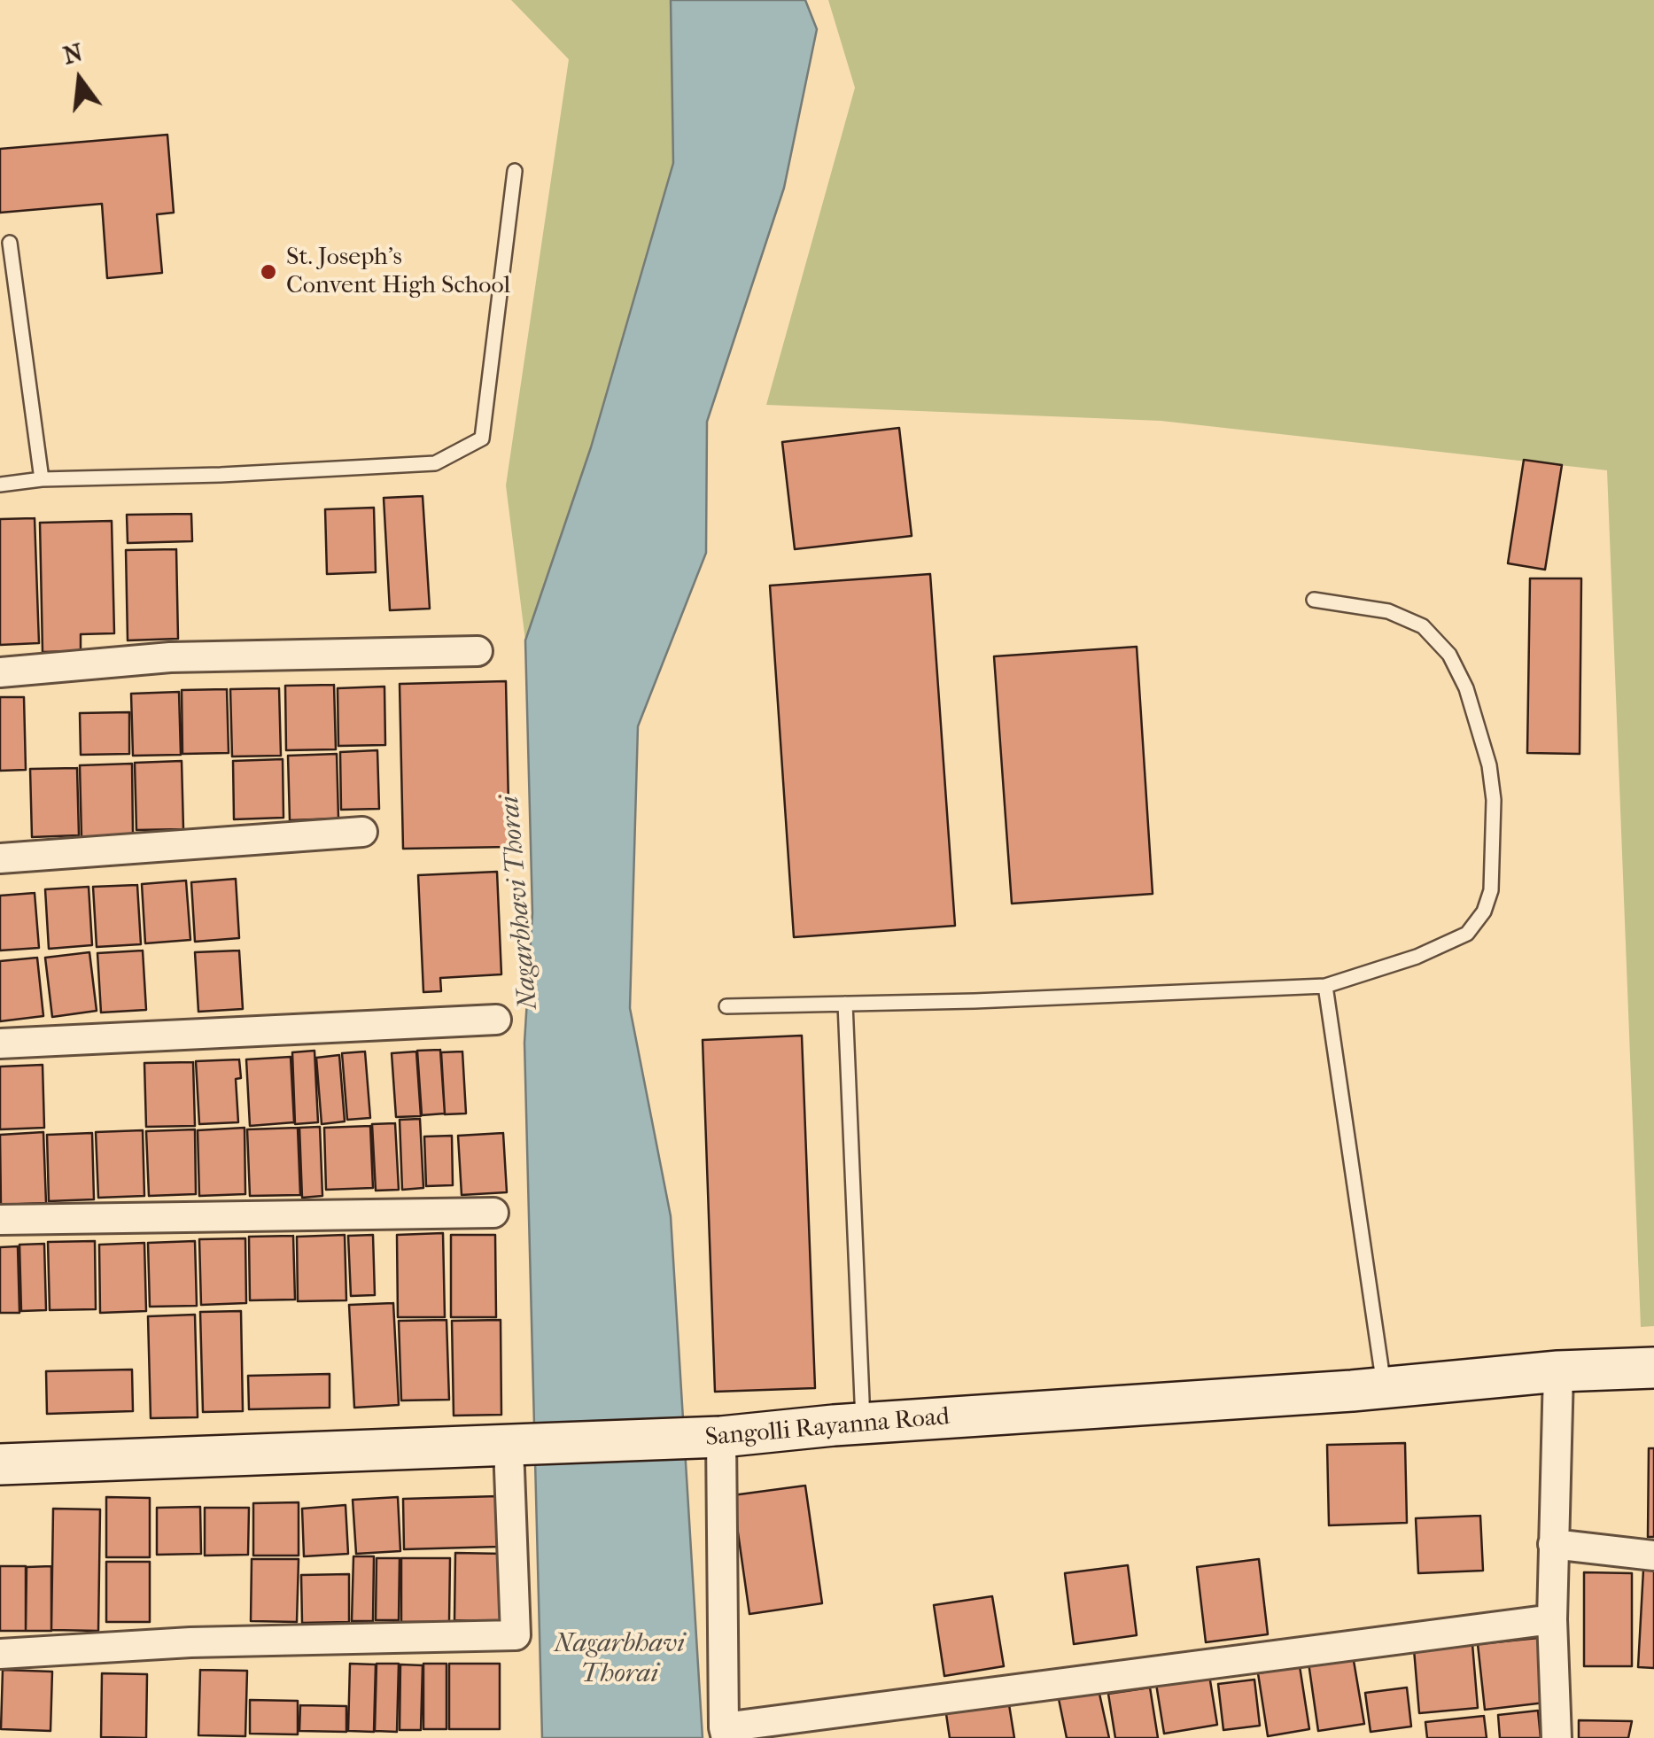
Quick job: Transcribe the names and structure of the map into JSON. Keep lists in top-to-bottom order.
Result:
{
  "streets": {
    "street": ["Sangolli Rayanna Road"]
  },
  "water": ["Nagarbhavi Thorai"],
  "places": ["St. Joseph's Convent High School"],
  "north": "top"
}
